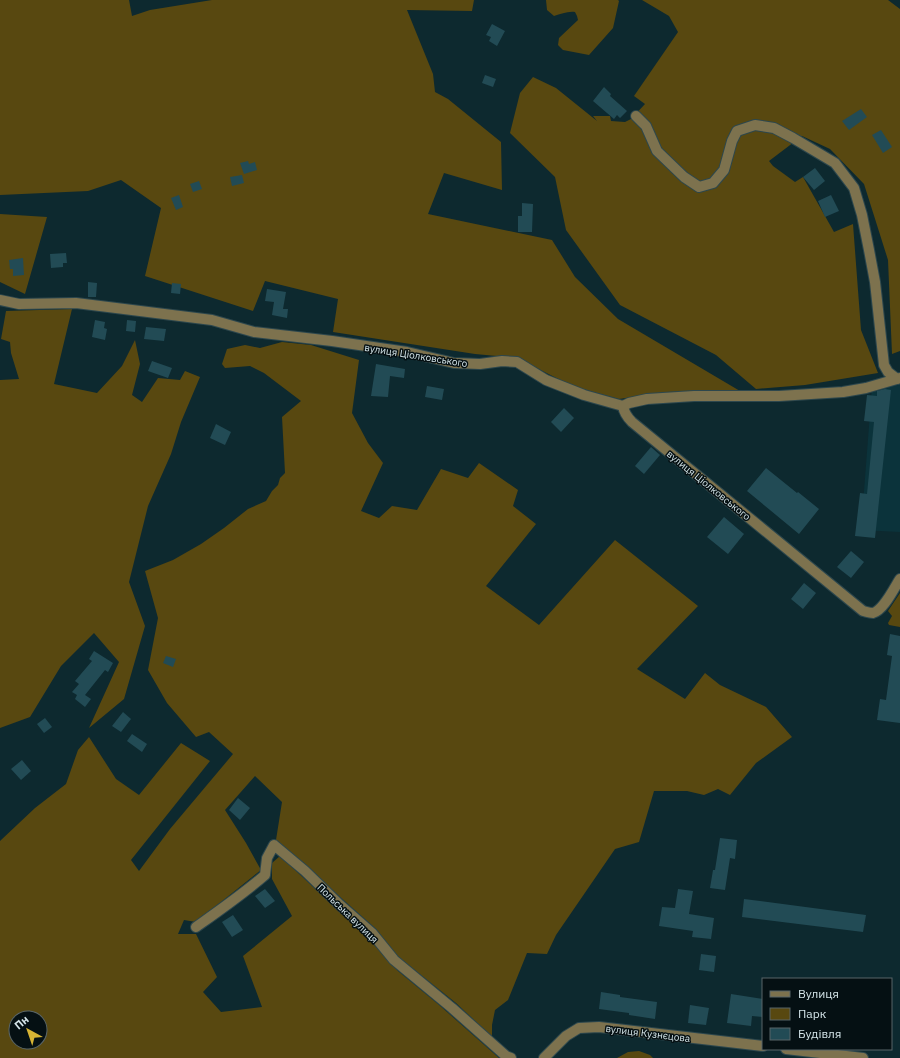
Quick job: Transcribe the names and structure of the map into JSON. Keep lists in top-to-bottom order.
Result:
{
  "streets": {
    "street": ["вулиця Ціолковського", "Польська вулиця", "вулиця Кузнєцова"]
  },
  "legend": ["Вулиця", "Парк", "Будівля"],
  "north": "top left"
}
